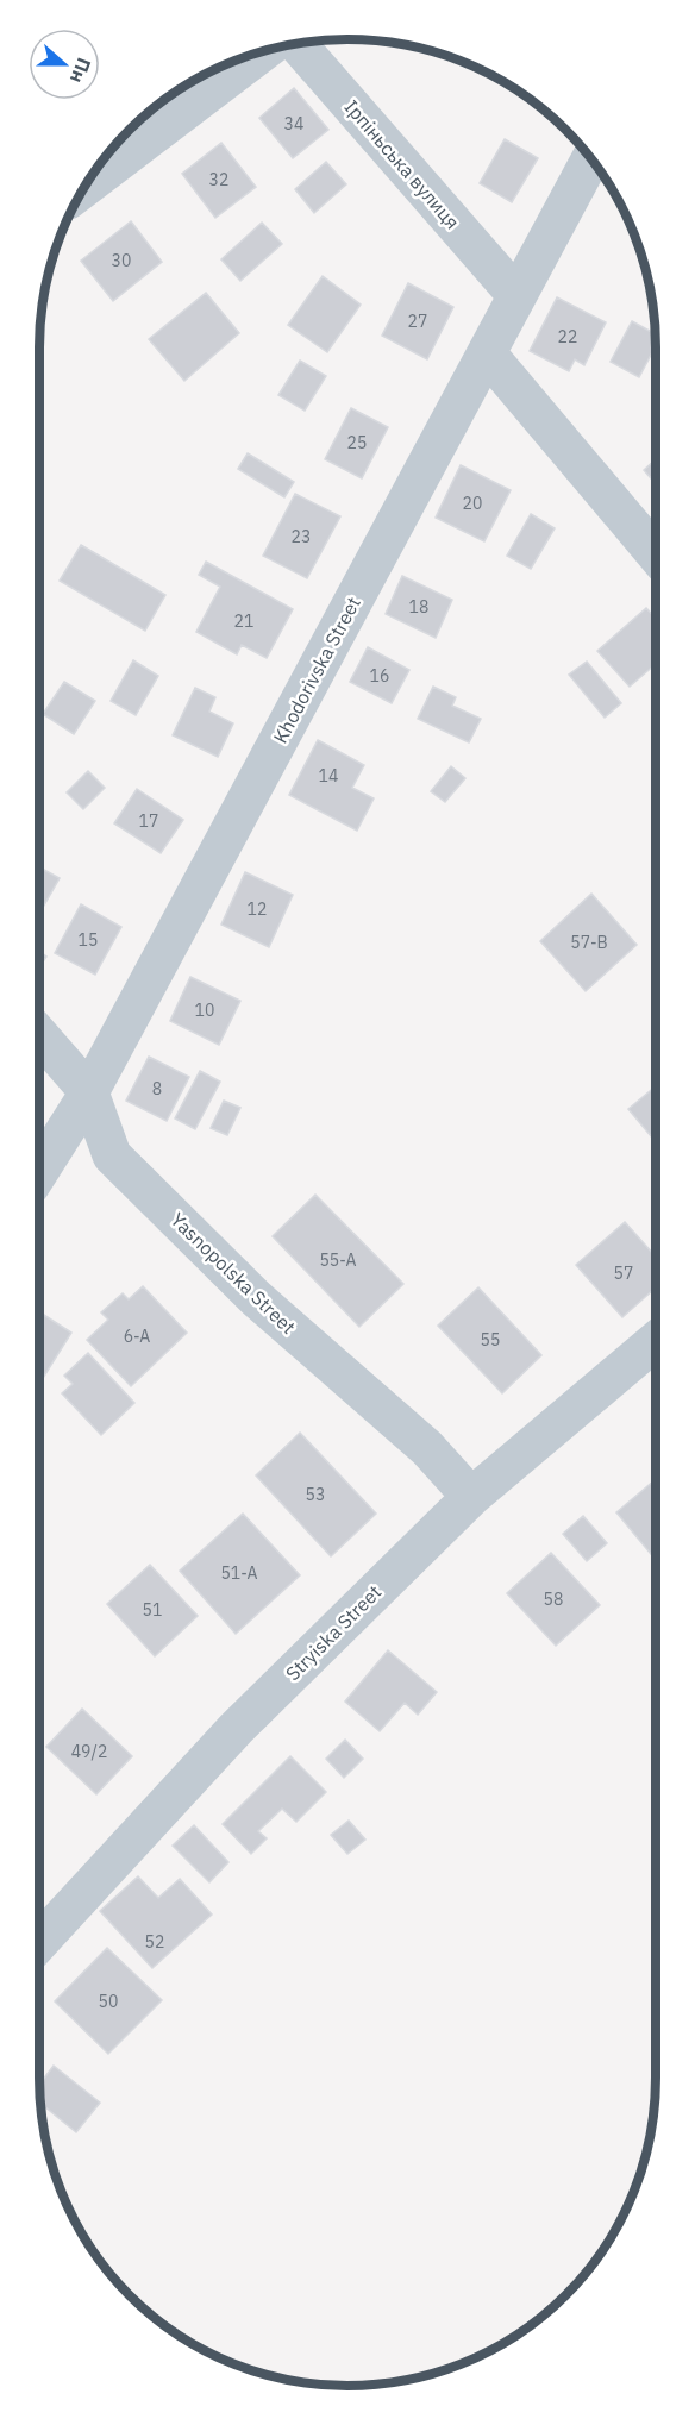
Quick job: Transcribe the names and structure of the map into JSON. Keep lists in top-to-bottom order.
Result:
{
  "streets": {
    "street": [
      "Ірпіньська вулиця",
      "Khodorivska Street",
      "Yasnopolska Street",
      "Stryiska Street"
    ]
  },
  "crossings": [
    ["Ірпіньська вулиця", "Khodorivska Street"],
    ["Khodorivska Street", "Yasnopolska Street"],
    ["Yasnopolska Street", "Stryiska Street"]
  ],
  "house_numbers": [
    "34",
    "32",
    "30",
    "27",
    "22",
    "25",
    "20",
    "23",
    "18",
    "21",
    "16",
    "14",
    "17",
    "12",
    "15",
    "57-В",
    "10",
    "8",
    "55-А",
    "57",
    "6-А",
    "55",
    "53",
    "51-А",
    "58",
    "51",
    "49/2",
    "52",
    "50"
  ],
  "north": "right"
}
